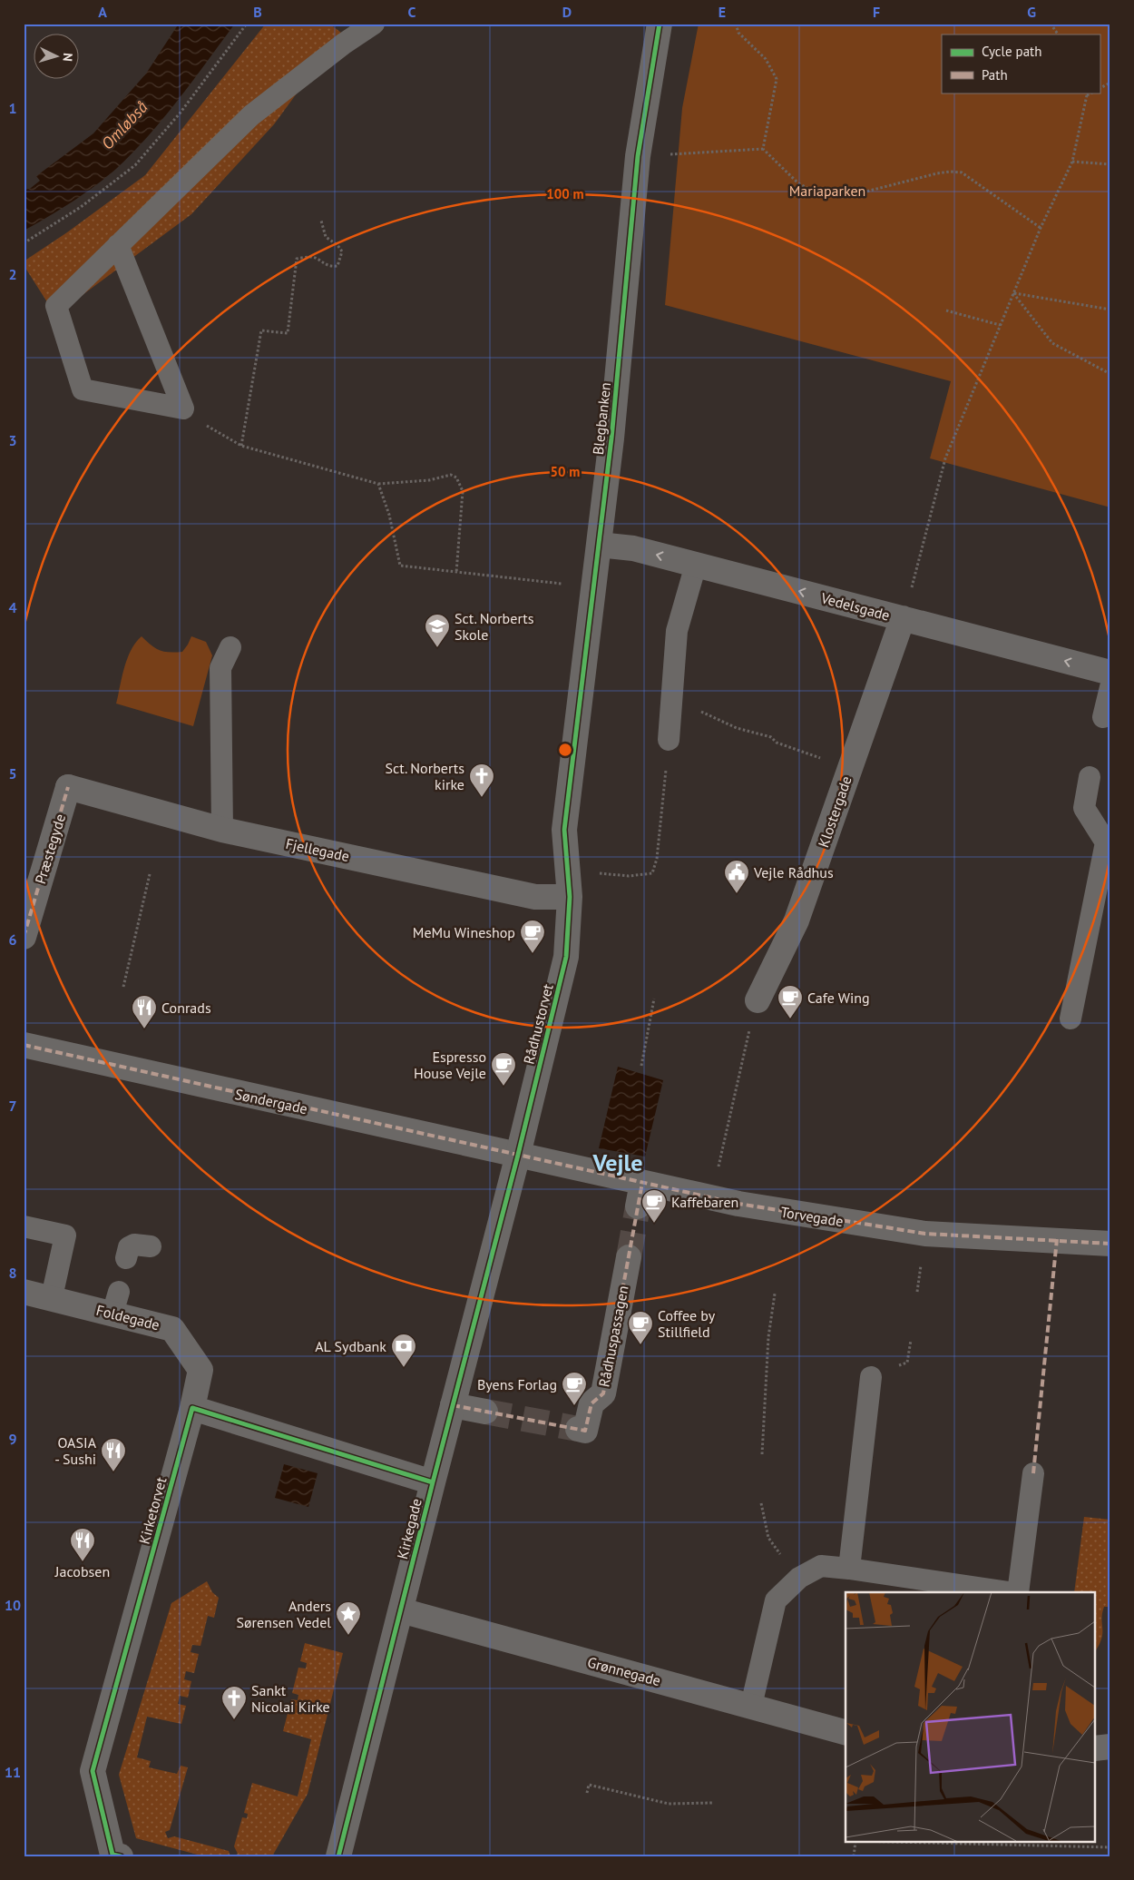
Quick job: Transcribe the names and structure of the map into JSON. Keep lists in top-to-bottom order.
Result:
{
  "streets": {
    "street": [
      "Blegbanken",
      "Vedelsgade",
      "Klostergade",
      "Præstegyde",
      "Fjellegade",
      "Rådhustorvet",
      "Søndergade",
      "Torvegade",
      "Foldegade",
      "Rådhuspassagen",
      "Kirketorvet",
      "Kirkegade",
      "Grønnegade"
    ]
  },
  "crossings": [
    ["Blegbanken", "Vedelsgade"],
    ["Blegbanken", "Fjellegade"],
    ["Blegbanken", "Rådhustorvet"],
    ["Vedelsgade", "Klostergade"],
    ["Præstegyde", "Fjellegade"],
    ["Fjellegade", "Rådhustorvet"],
    ["Rådhustorvet", "Søndergade"],
    ["Rådhustorvet", "Torvegade"],
    ["Rådhustorvet", "Kirkegade"],
    ["Søndergade", "Torvegade"],
    ["Søndergade", "Kirkegade"],
    ["Torvegade", "Kirkegade"],
    ["Foldegade", "Kirketorvet"],
    ["Kirkegade", "Grønnegade"]
  ],
  "one_way": ["Vedelsgade"],
  "districts": ["Vejle"],
  "water": ["Omløbså"],
  "parks": ["Mariaparken"],
  "places": {
    "school or university": ["Sct. Norberts Skole"],
    "church": ["Sct. Norberts kirke", "Sankt Nicolai Kirke"],
    "public building": ["Vejle Rådhus"],
    "cafe": [
      "MeMu Wineshop",
      "Cafe Wing",
      "Espresso House Vejle",
      "Kaffebaren",
      "Coffee by Stillfield",
      "Byens Forlag"
    ],
    "restaurant": ["Conrads", "OASIA - Sushi", "Jacobsen"],
    "bank": ["AL Sydbank"],
    "place": ["Anders Sørensen Vedel"]
  },
  "legend": ["Cycle path", "Path"],
  "north": "right",
  "grid": {
    "columns": [
      "A",
      "B",
      "C",
      "D",
      "E",
      "F",
      "G"
    ],
    "rows": [
      "1",
      "2",
      "3",
      "4",
      "5",
      "6",
      "7",
      "8",
      "9",
      "10",
      "11"
    ]
  },
  "rings": ["100 m", "50 m"]
}
